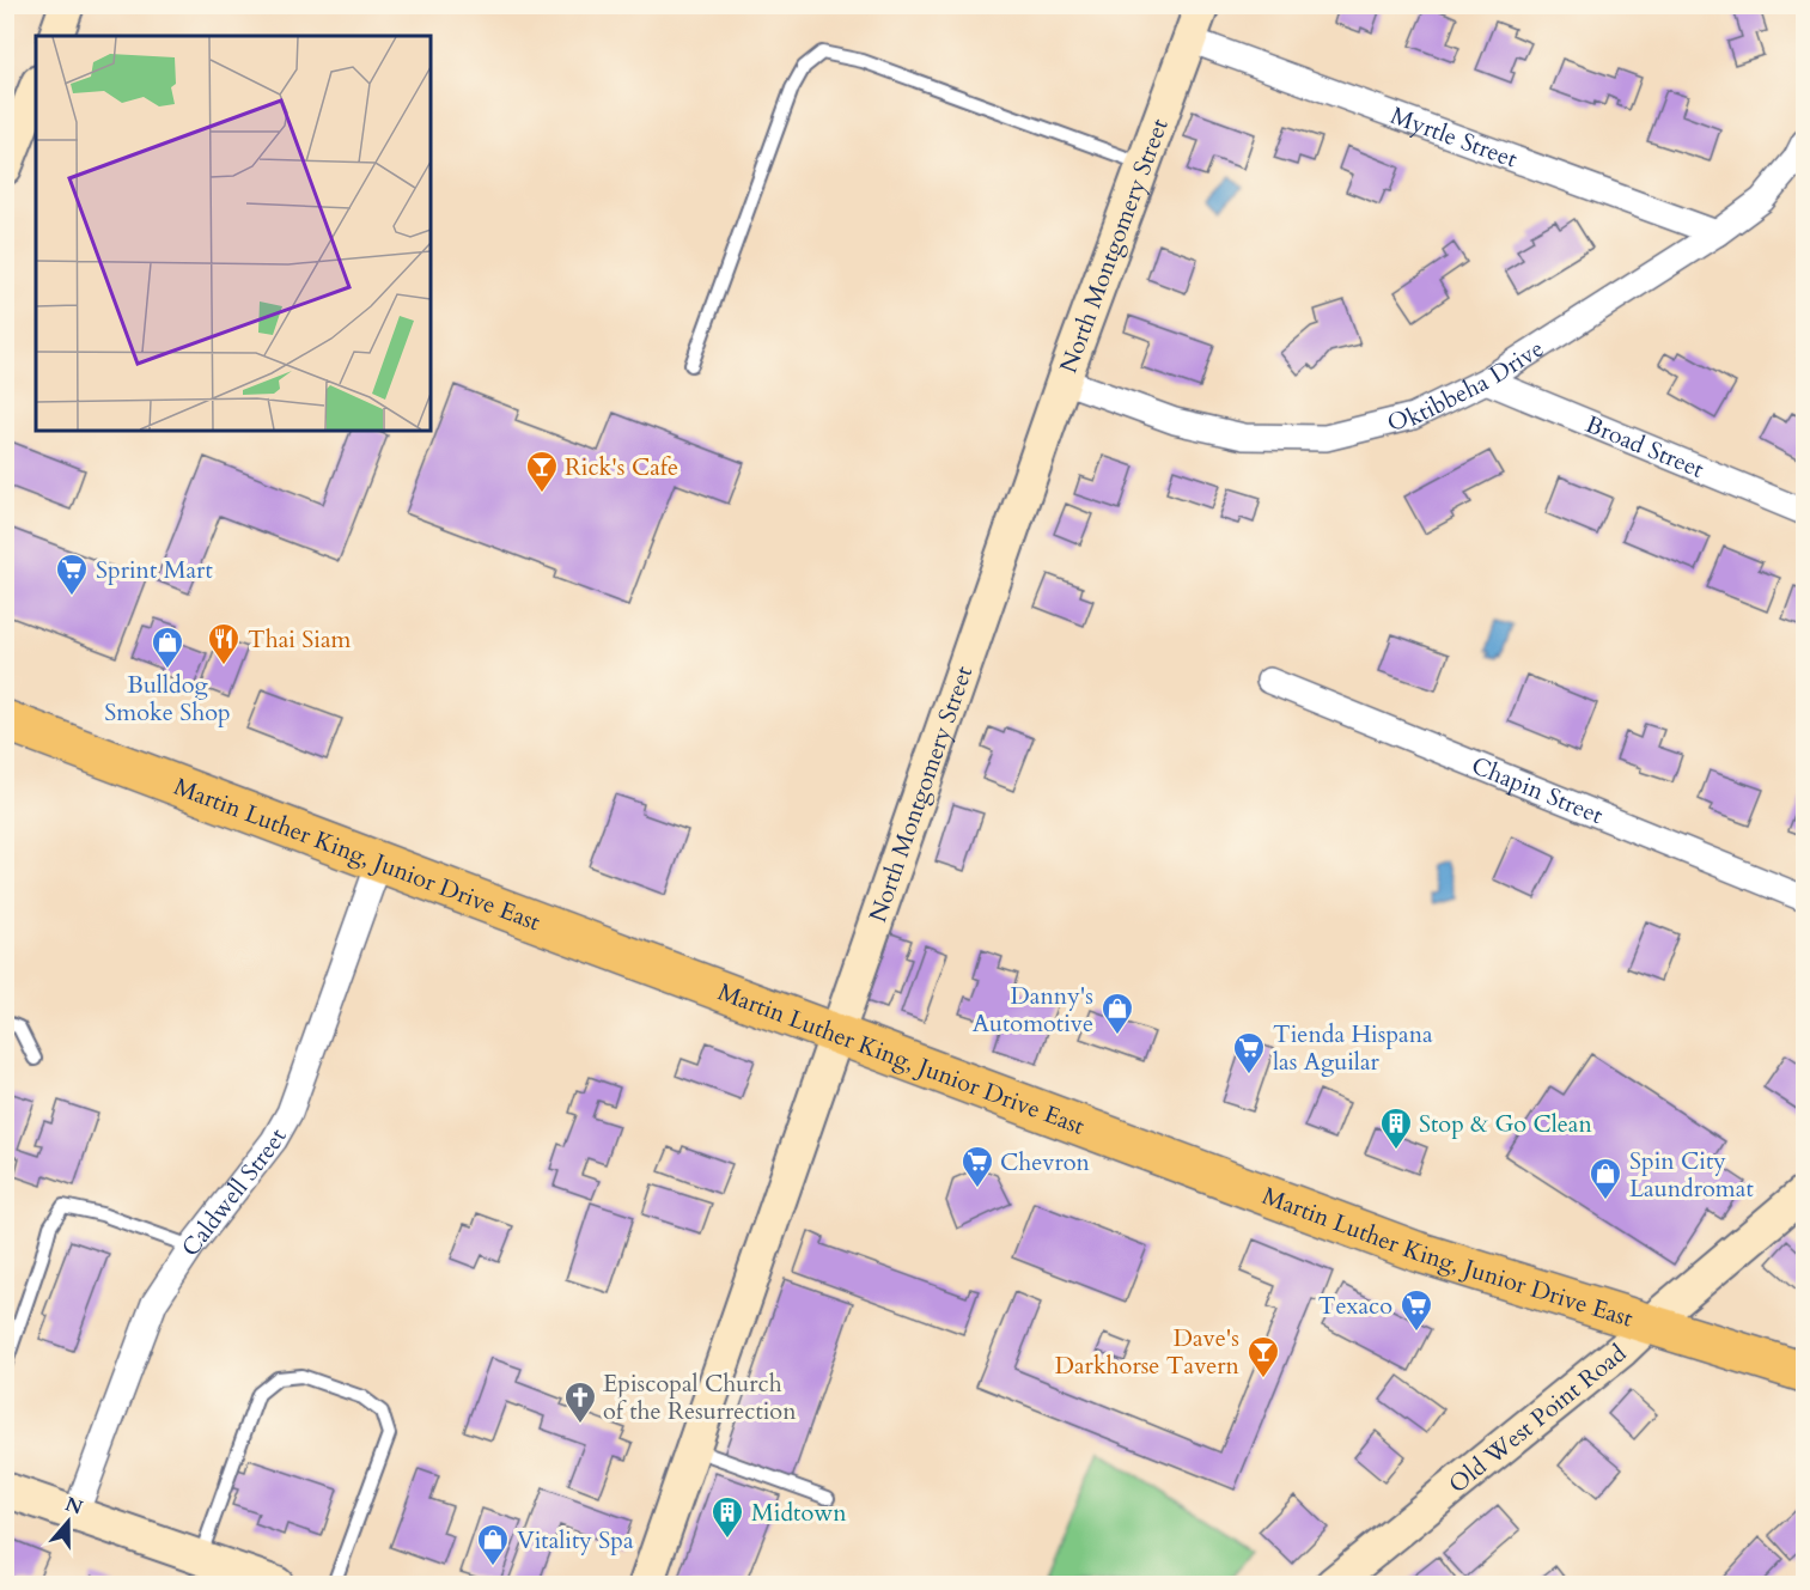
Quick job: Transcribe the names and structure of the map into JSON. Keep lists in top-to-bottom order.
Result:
{
  "streets": {
    "main road": ["Martin Luther King, Junior Drive East"],
    "street": [
      "Myrtle Street",
      "North Montgomery Street",
      "Oktibbeha Drive",
      "Broad Street",
      "Chapin Street",
      "Caldwell Street",
      "Old West Point Road"
    ]
  },
  "crossings": [
    ["Myrtle Street", "North Montgomery Street"],
    ["Myrtle Street", "Oktibbeha Drive"],
    ["North Montgomery Street", "Oktibbeha Drive"],
    ["North Montgomery Street", "Martin Luther King, Junior Drive East"],
    ["Oktibbeha Drive", "Broad Street"],
    ["Martin Luther King, Junior Drive East", "Caldwell Street"],
    ["Martin Luther King, Junior Drive East", "Old West Point Road"]
  ],
  "places": {
    "bar": ["Rick's Cafe", "Dave's Darkhorse Tavern"],
    "supermarket": [
      "Sprint Mart",
      "Tienda Hispana las Aguilar",
      "Chevron",
      "Texaco"
    ],
    "restaurant": ["Thai Siam"],
    "shop": [
      "Bulldog Smoke Shop",
      "Danny's Automotive",
      "Spin City Laundromat",
      "Vitality Spa"
    ],
    "building": ["Stop & Go Clean", "Midtown"],
    "church": ["Episcopal Church of the Resurrection"]
  },
  "north": "top"
}
